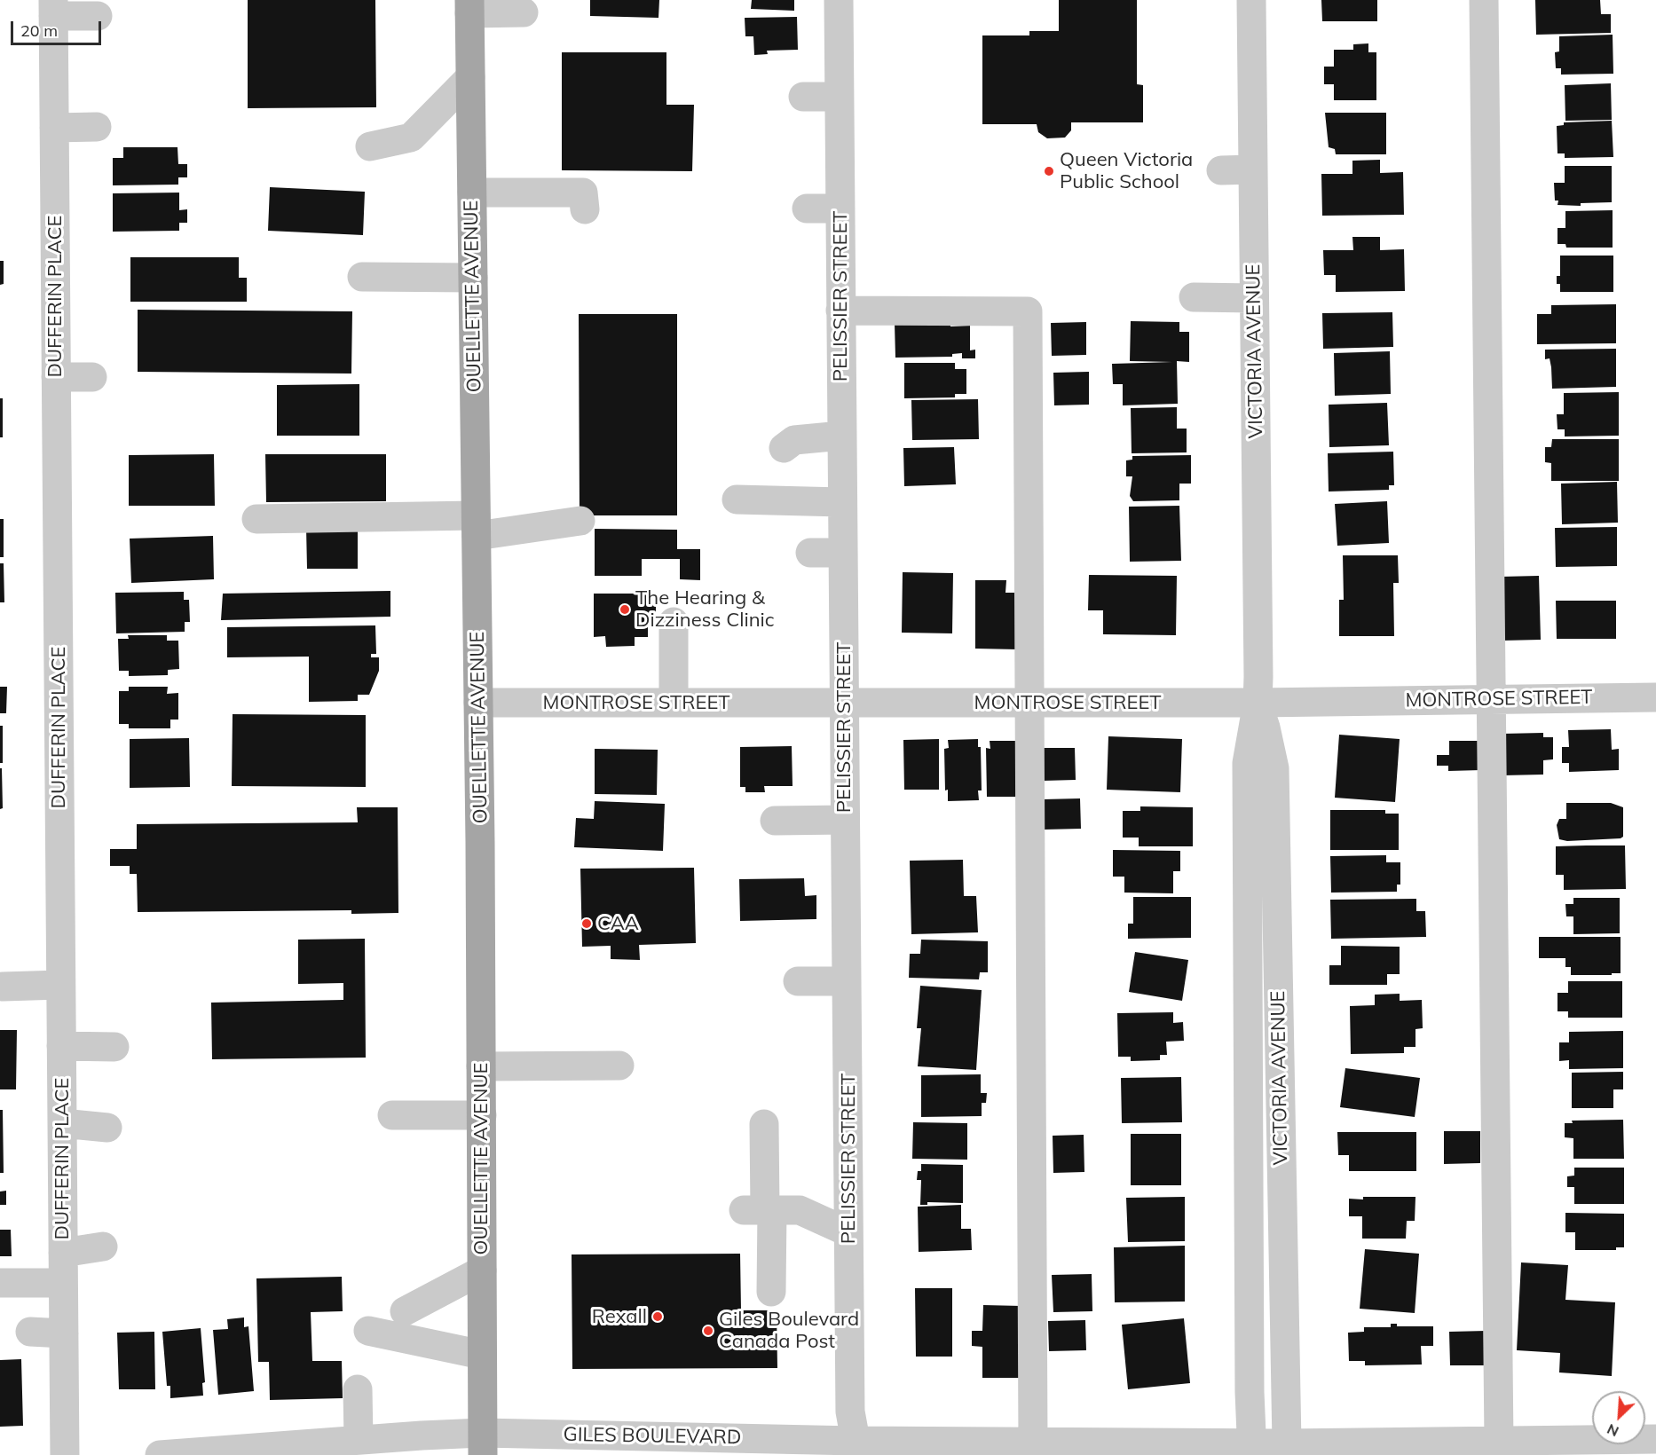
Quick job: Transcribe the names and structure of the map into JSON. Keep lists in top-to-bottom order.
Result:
{
  "streets": {
    "main road": ["OUELLETTE AVENUE"],
    "street": [
      "DUFFERIN PLACE",
      "PELISSIER STREET",
      "VICTORIA AVENUE",
      "MONTROSE STREET",
      "GILES BOULEVARD"
    ]
  },
  "crossings": [
    ["OUELLETTE AVENUE", "MONTROSE STREET"],
    ["OUELLETTE AVENUE", "GILES BOULEVARD"],
    ["PELISSIER STREET", "MONTROSE STREET"],
    ["PELISSIER STREET", "GILES BOULEVARD"],
    ["VICTORIA AVENUE", "MONTROSE STREET"],
    ["VICTORIA AVENUE", "GILES BOULEVARD"]
  ],
  "places": [
    "Queen Victoria Public School",
    "The Hearing & Dizziness Clinic",
    "CAA",
    "Rexall",
    "Giles Boulevard Canada Post"
  ],
  "scale_bar": "20 m",
  "north": "bottom left"
}
